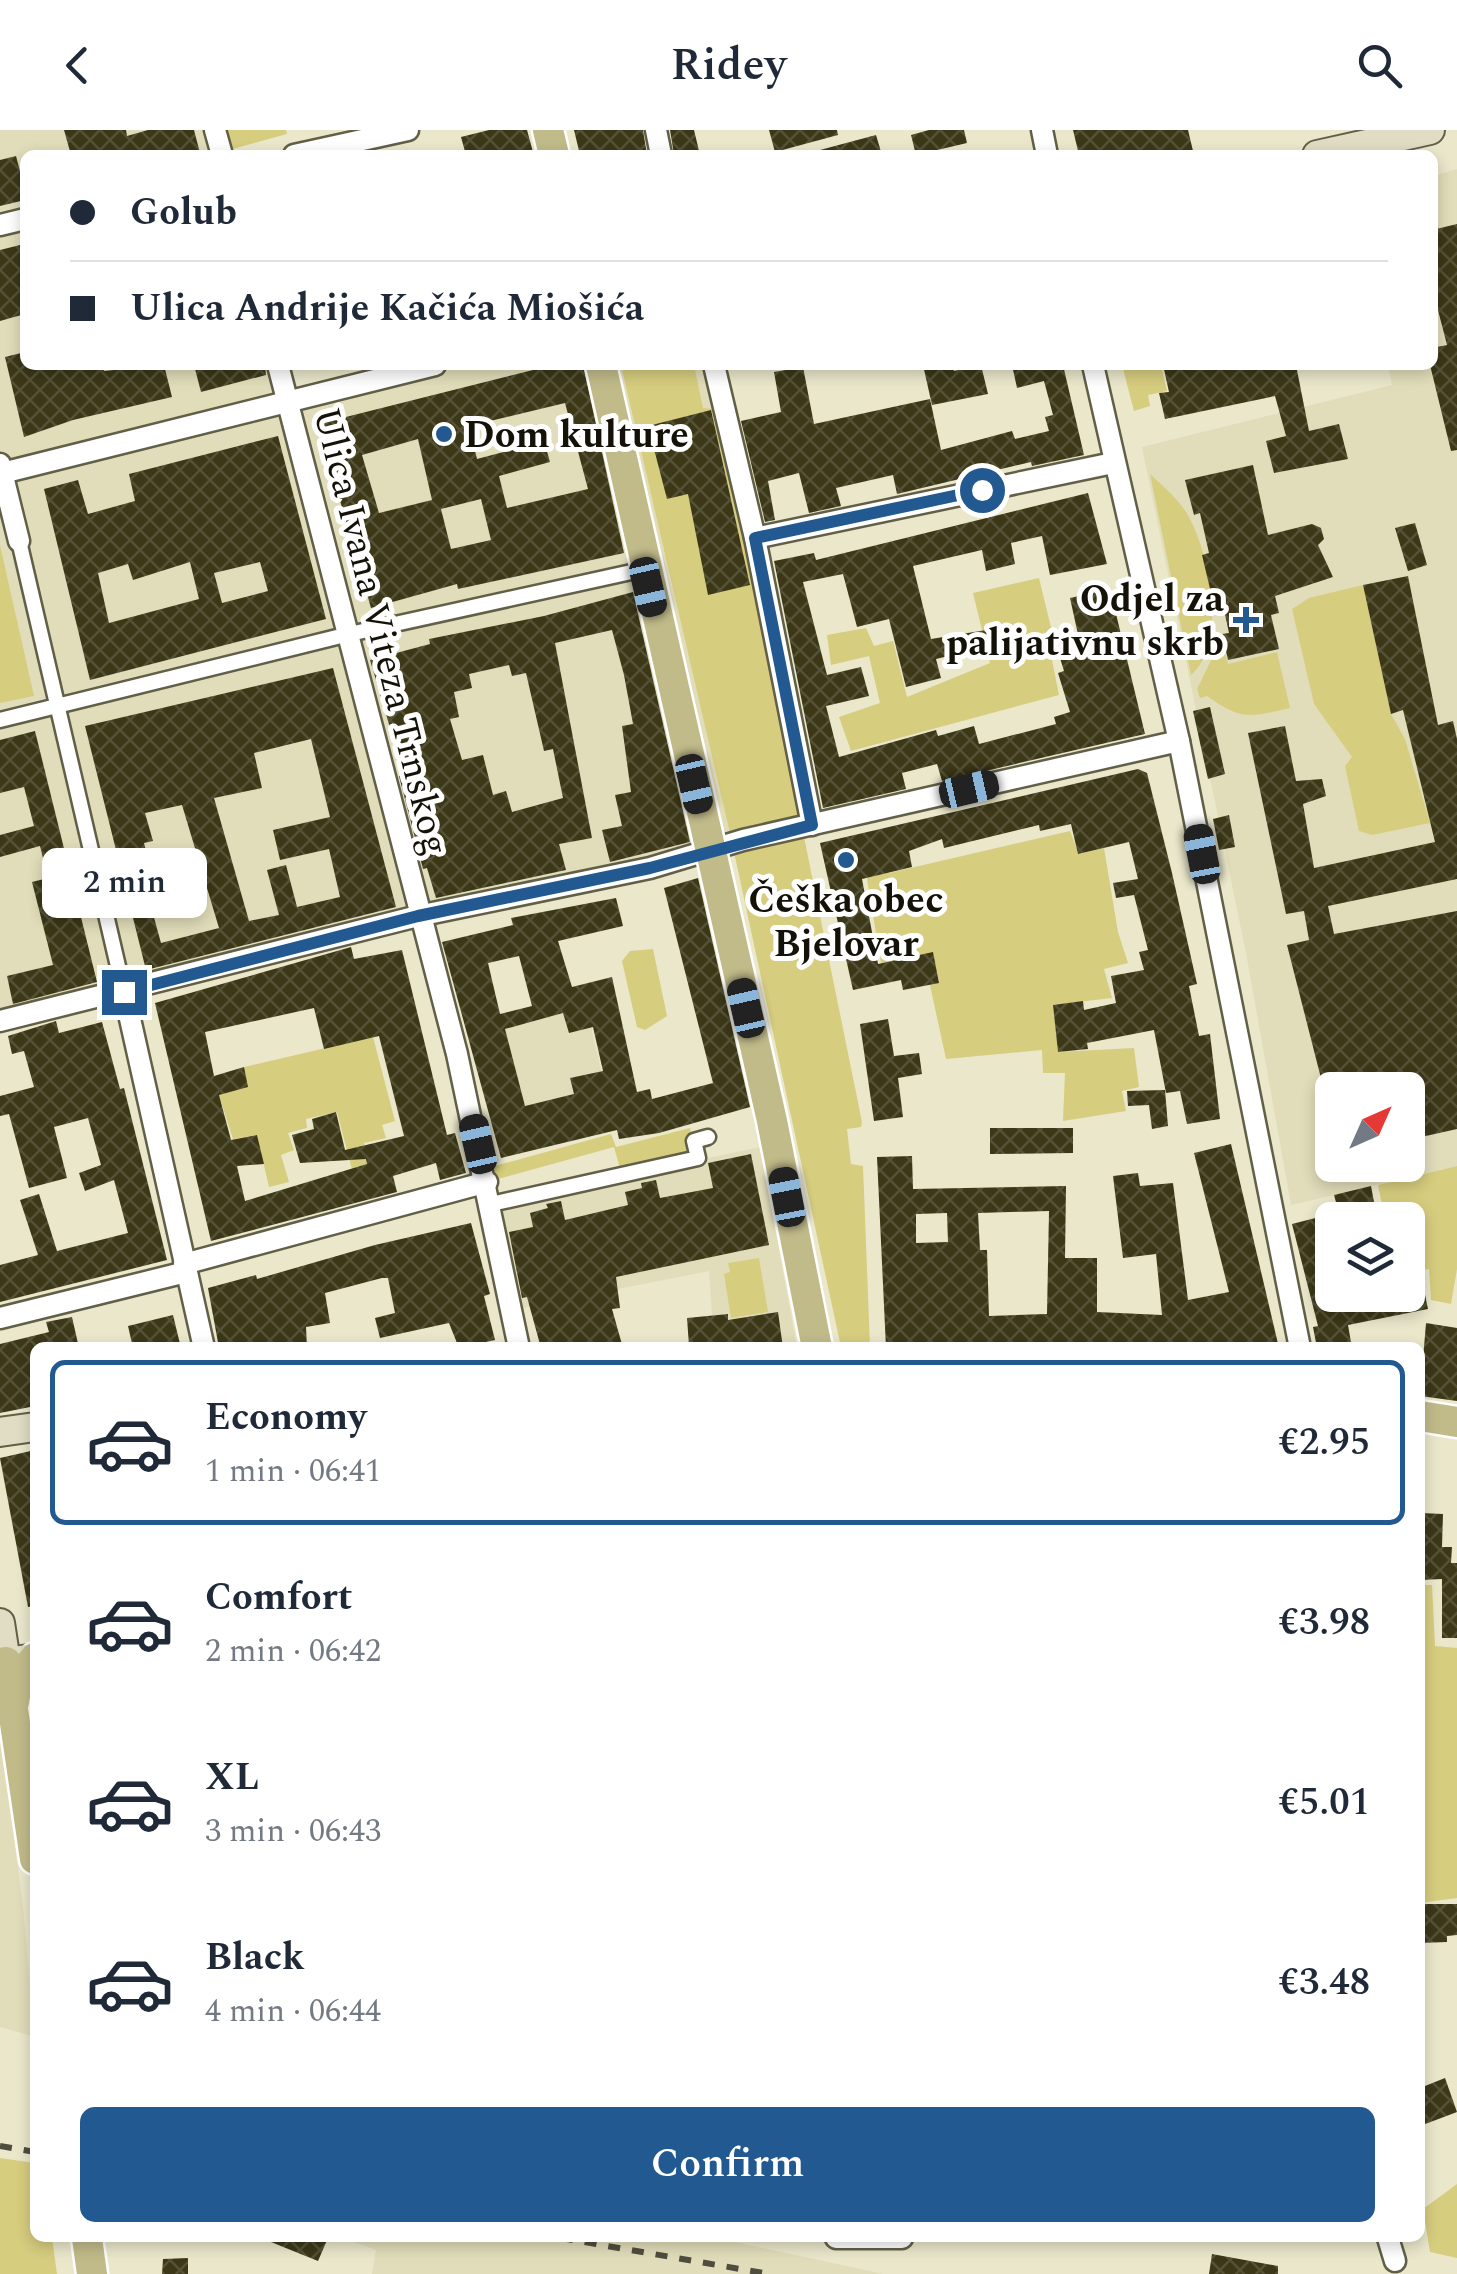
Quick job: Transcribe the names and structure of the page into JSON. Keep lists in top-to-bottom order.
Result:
{
  "streets": {
    "street": ["Ulica Ivana Viteza Trnskog"]
  },
  "places": {
    "other": ["Dom kulture", "Češka obec Bjelovar"],
    "health": ["Odjel za palijativnu skrb"]
  },
  "north": "top right",
  "page": {
    "header": "Ridey",
    "banner": ["Golub", "Ulica Andrije Kačića Miošića"],
    "bubble": "2 min",
    "list": [
      {
        "name": "Economy",
        "note": "1 min · 06:41",
        "value": "€2.95"
      },
      {
        "name": "Comfort",
        "note": "2 min · 06:42",
        "value": "€3.98"
      },
      {
        "name": "XL",
        "note": "3 min · 06:43",
        "value": "€5.01"
      },
      {
        "name": "Black",
        "note": "4 min · 06:44",
        "value": "€3.48"
      }
    ],
    "buttons": "Confirm"
  }
}
